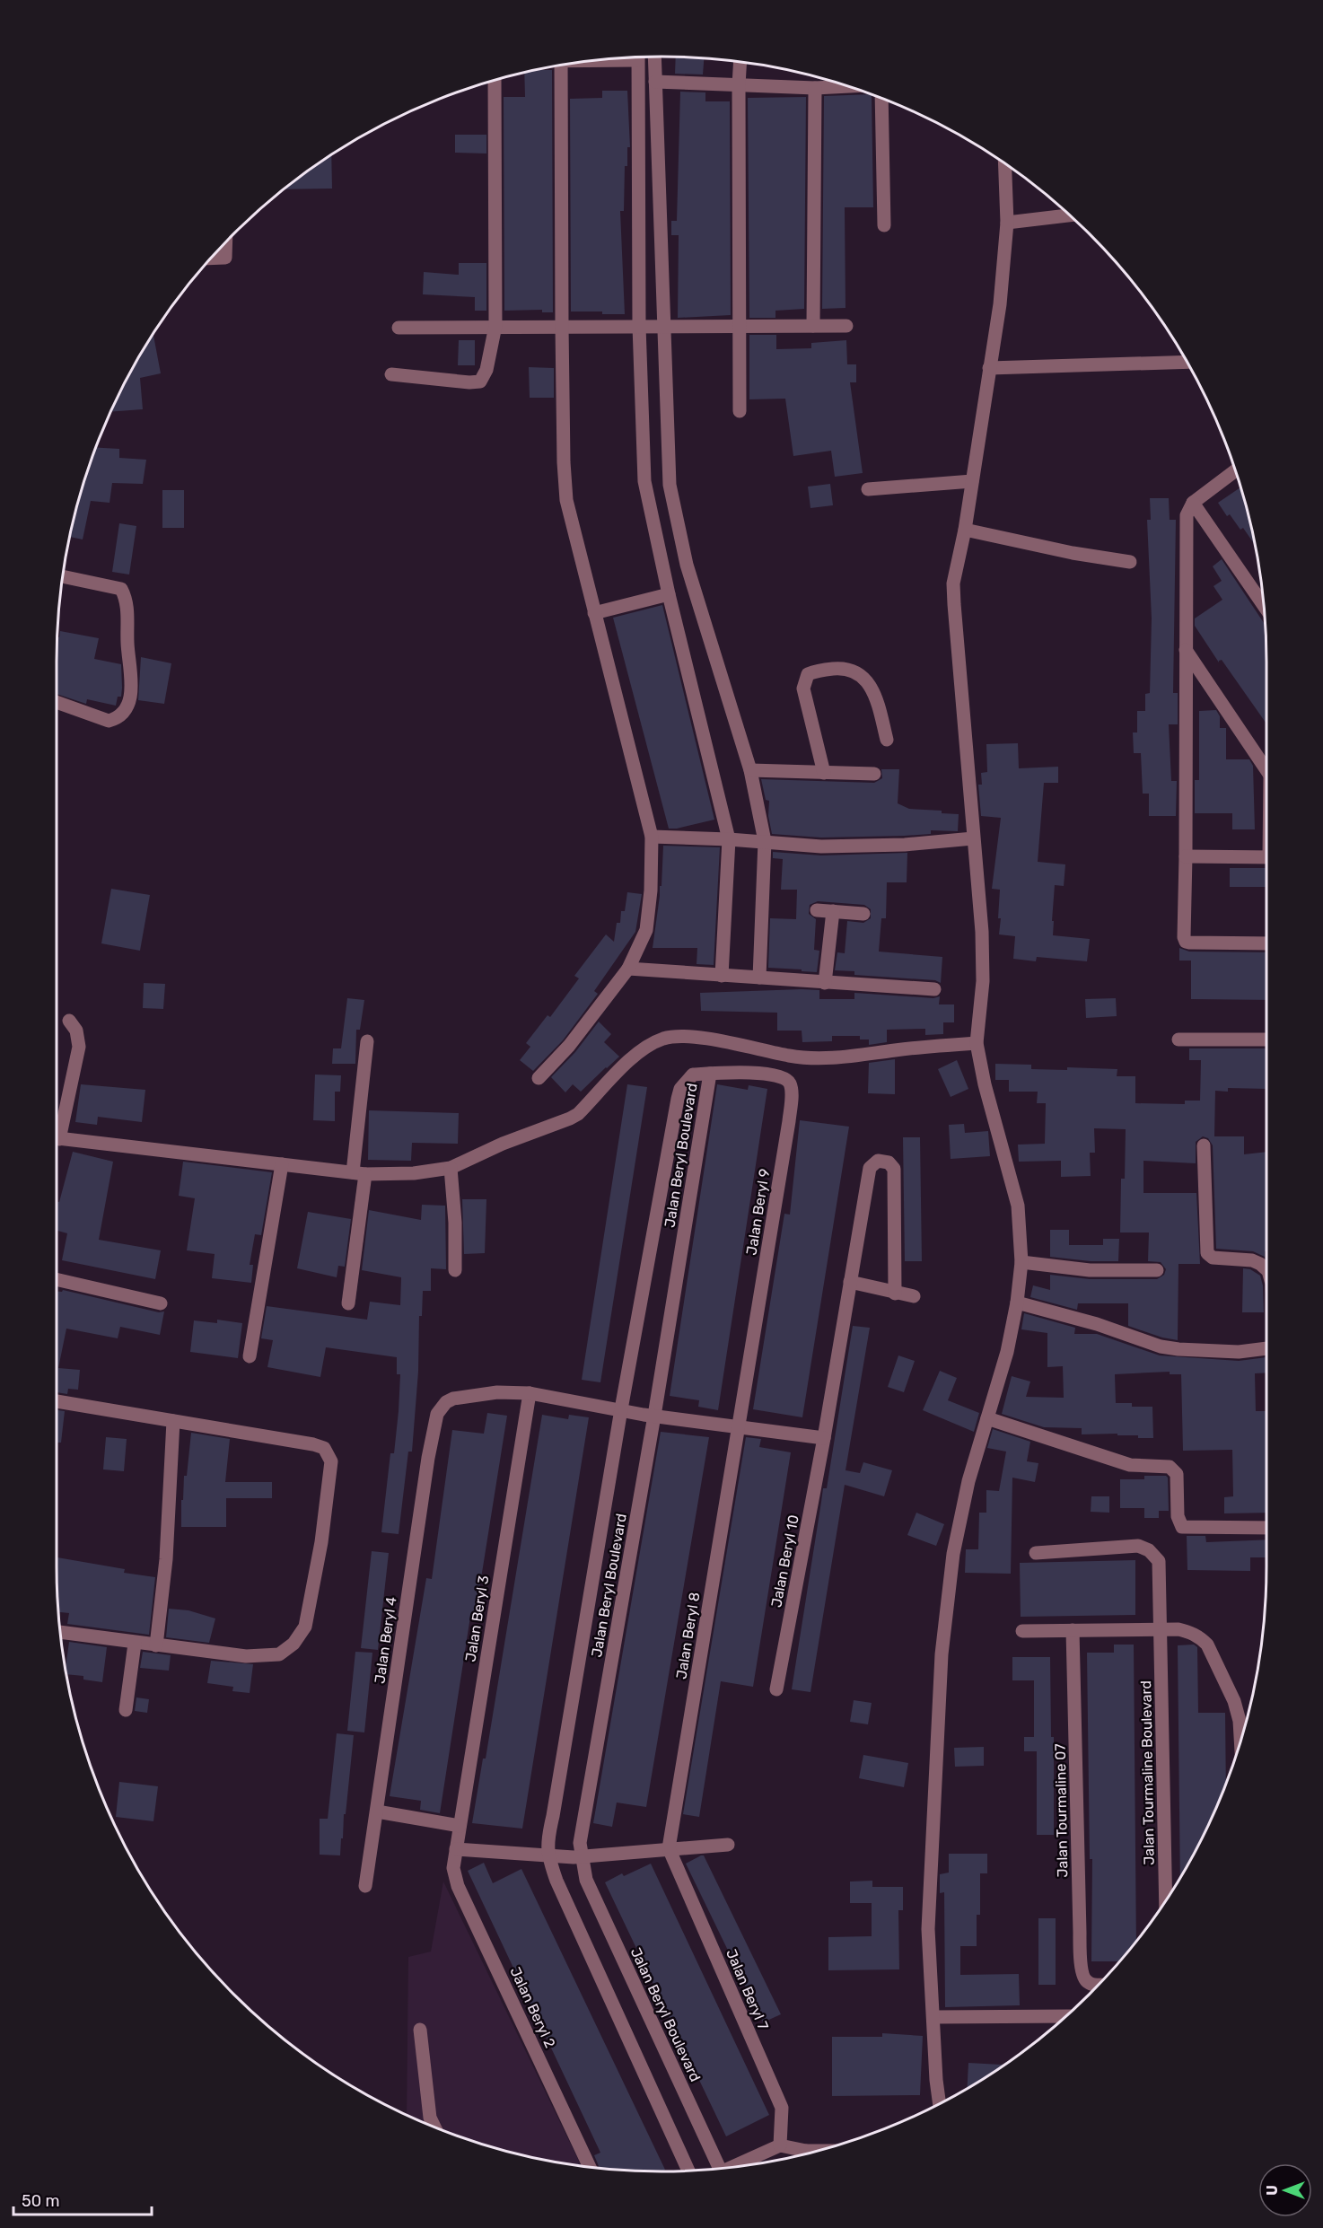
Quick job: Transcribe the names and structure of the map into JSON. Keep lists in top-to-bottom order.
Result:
{
  "streets": {
    "street": [
      "Jalan Beryl Boulevard",
      "Jalan Beryl 9",
      "Jalan Beryl 10",
      "Jalan Beryl 3",
      "Jalan Beryl 8",
      "Jalan Beryl 4",
      "Jalan Tourmaline Boulevard",
      "Jalan Tourmaline 07",
      "Jalan Beryl 7",
      "Jalan Beryl 2"
    ]
  },
  "crossings": [
    ["Jalan Beryl Boulevard", "Jalan Beryl 9"],
    ["Jalan Beryl 9", "Jalan Beryl 8"],
    ["Jalan Beryl 3", "Jalan Beryl 4"],
    ["Jalan Beryl 3", "Jalan Beryl 2"],
    ["Jalan Beryl 8", "Jalan Beryl 7"]
  ],
  "scale_bar": "50 m",
  "north": "left"
}
